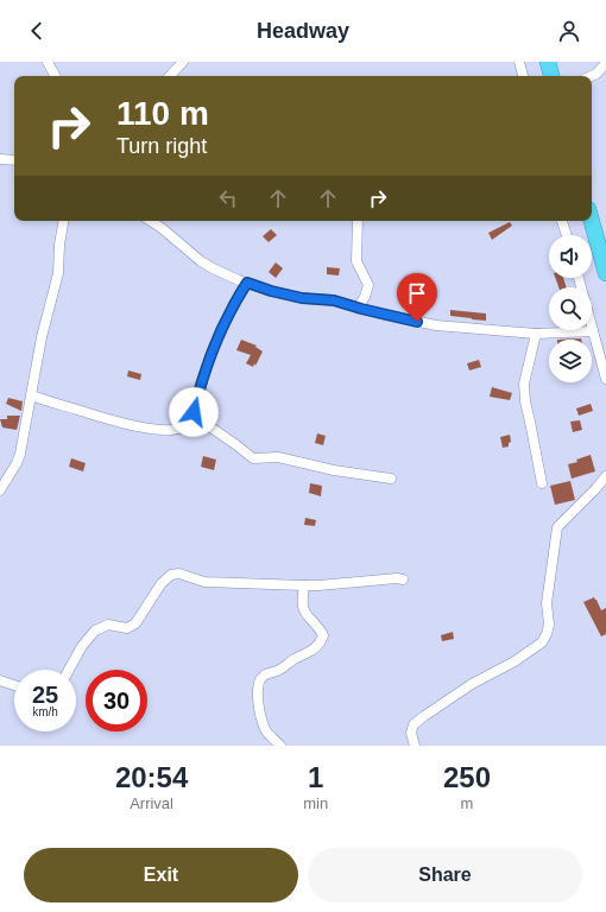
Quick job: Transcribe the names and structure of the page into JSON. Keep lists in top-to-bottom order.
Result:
{
  "page": {
    "header": "Headway",
    "turn": ["110 m", "Turn right"],
    "speed": "25 km/h",
    "limit": "30",
    "eta": [
      "20:54",
      "Arrival",
      "1",
      "min",
      "250",
      "m"
    ],
    "buttons": ["Exit", "Share"]
  }
}
